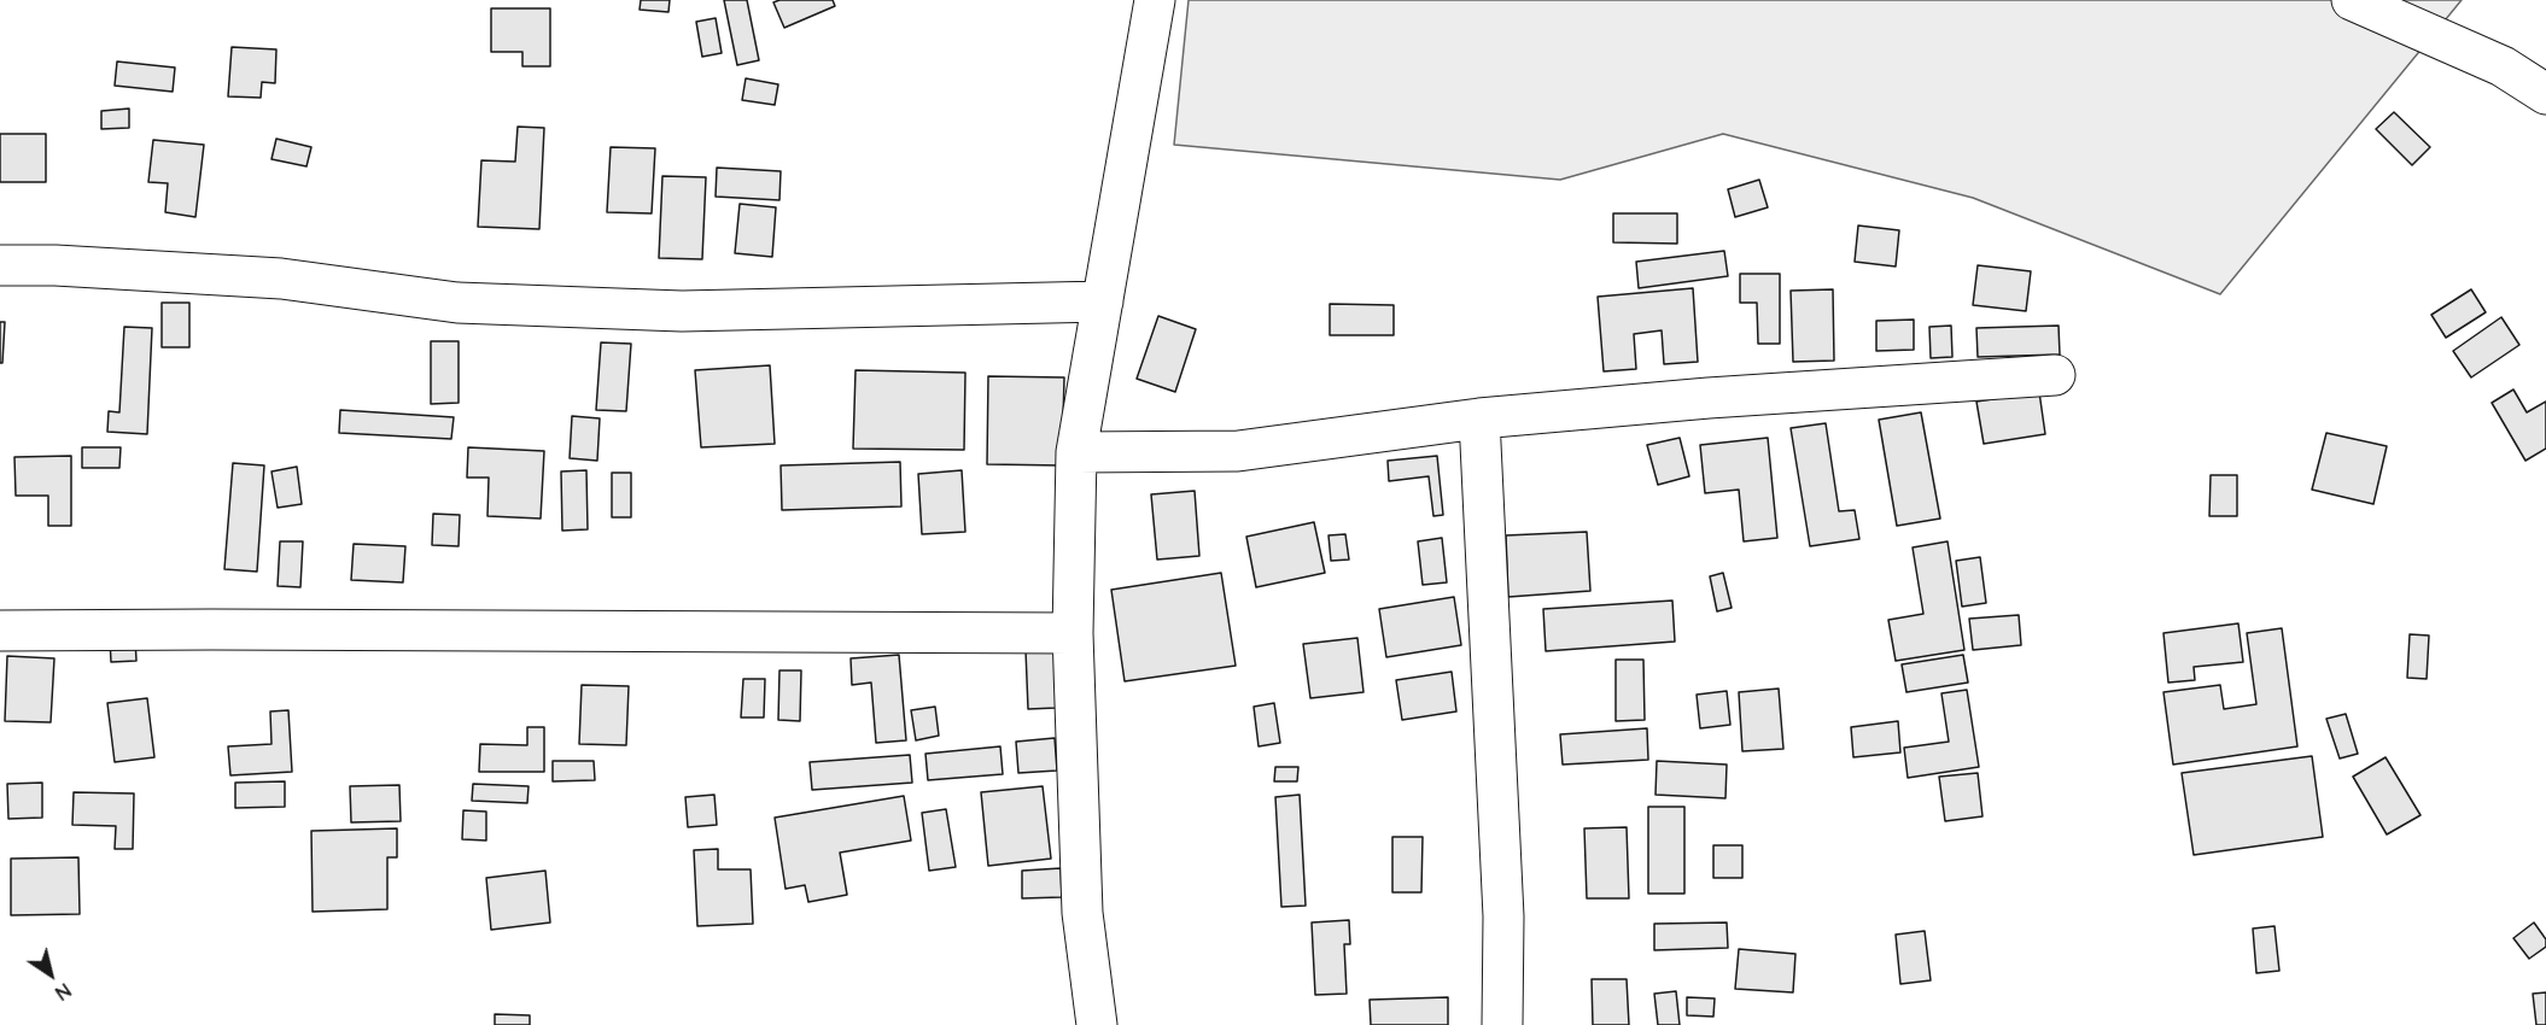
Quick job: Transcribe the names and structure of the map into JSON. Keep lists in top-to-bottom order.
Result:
{
  "north": "bottom right"
}
